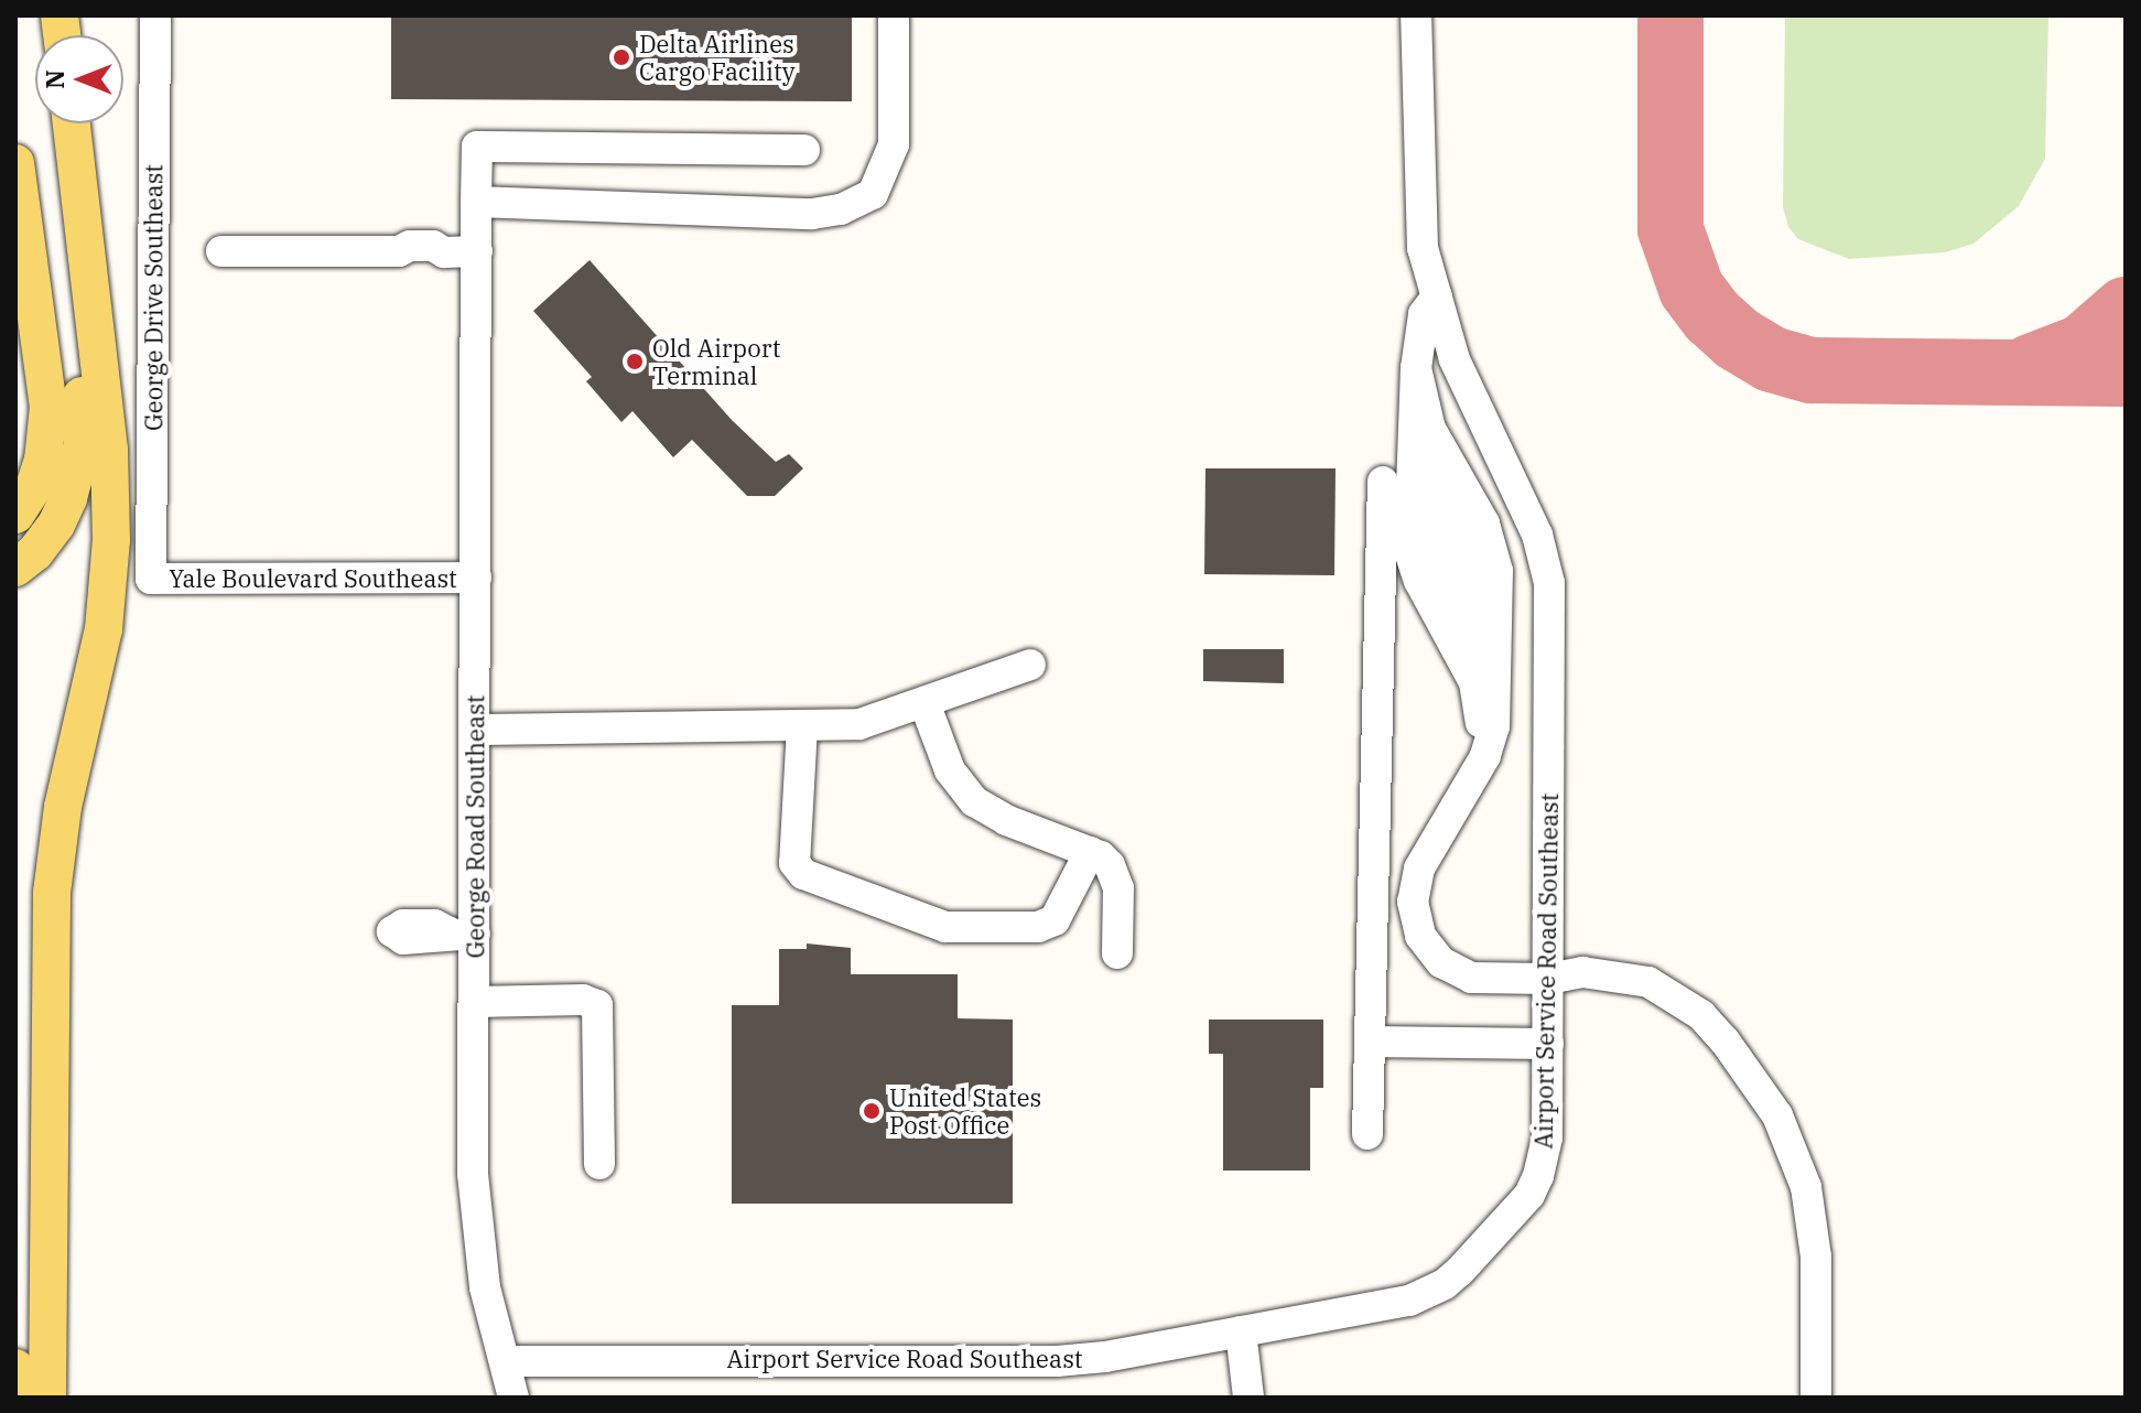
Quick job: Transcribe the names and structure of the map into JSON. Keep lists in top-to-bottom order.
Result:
{
  "streets": {
    "street": [
      "George Drive Southeast",
      "Yale Boulevard Southeast",
      "George Road Southeast",
      "Airport Service Road Southeast"
    ]
  },
  "crossings": [
    ["George Drive Southeast", "Yale Boulevard Southeast"],
    ["Yale Boulevard Southeast", "George Road Southeast"],
    ["George Road Southeast", "Airport Service Road Southeast"]
  ],
  "places": ["Delta Airlines Cargo Facility", "Old Airport Terminal", "United States Post Office"],
  "north": "left"
}
